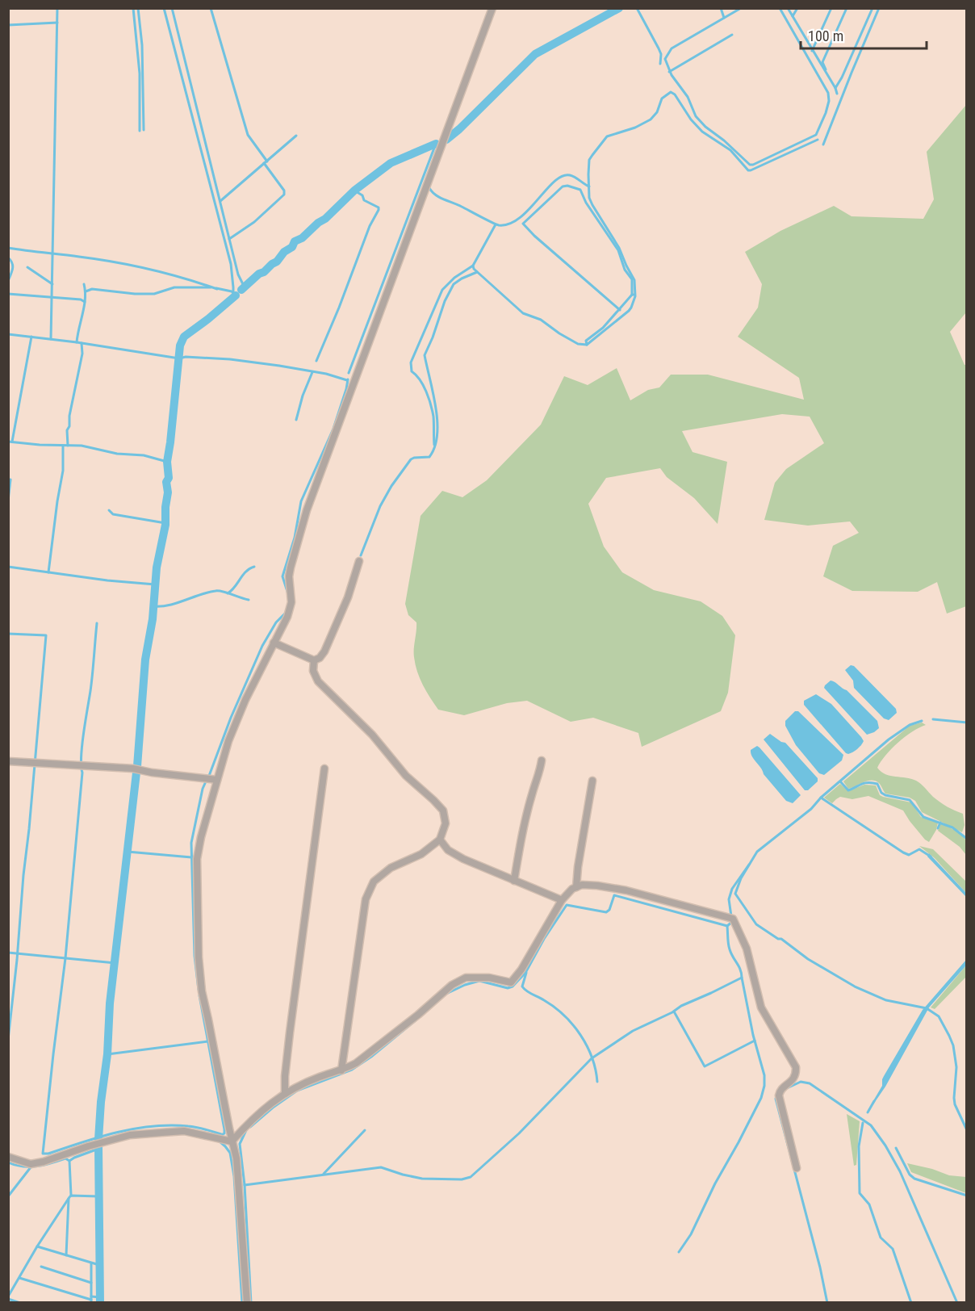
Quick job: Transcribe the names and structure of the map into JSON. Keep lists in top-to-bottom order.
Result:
{
  "scale_bar": "100 m"
}
